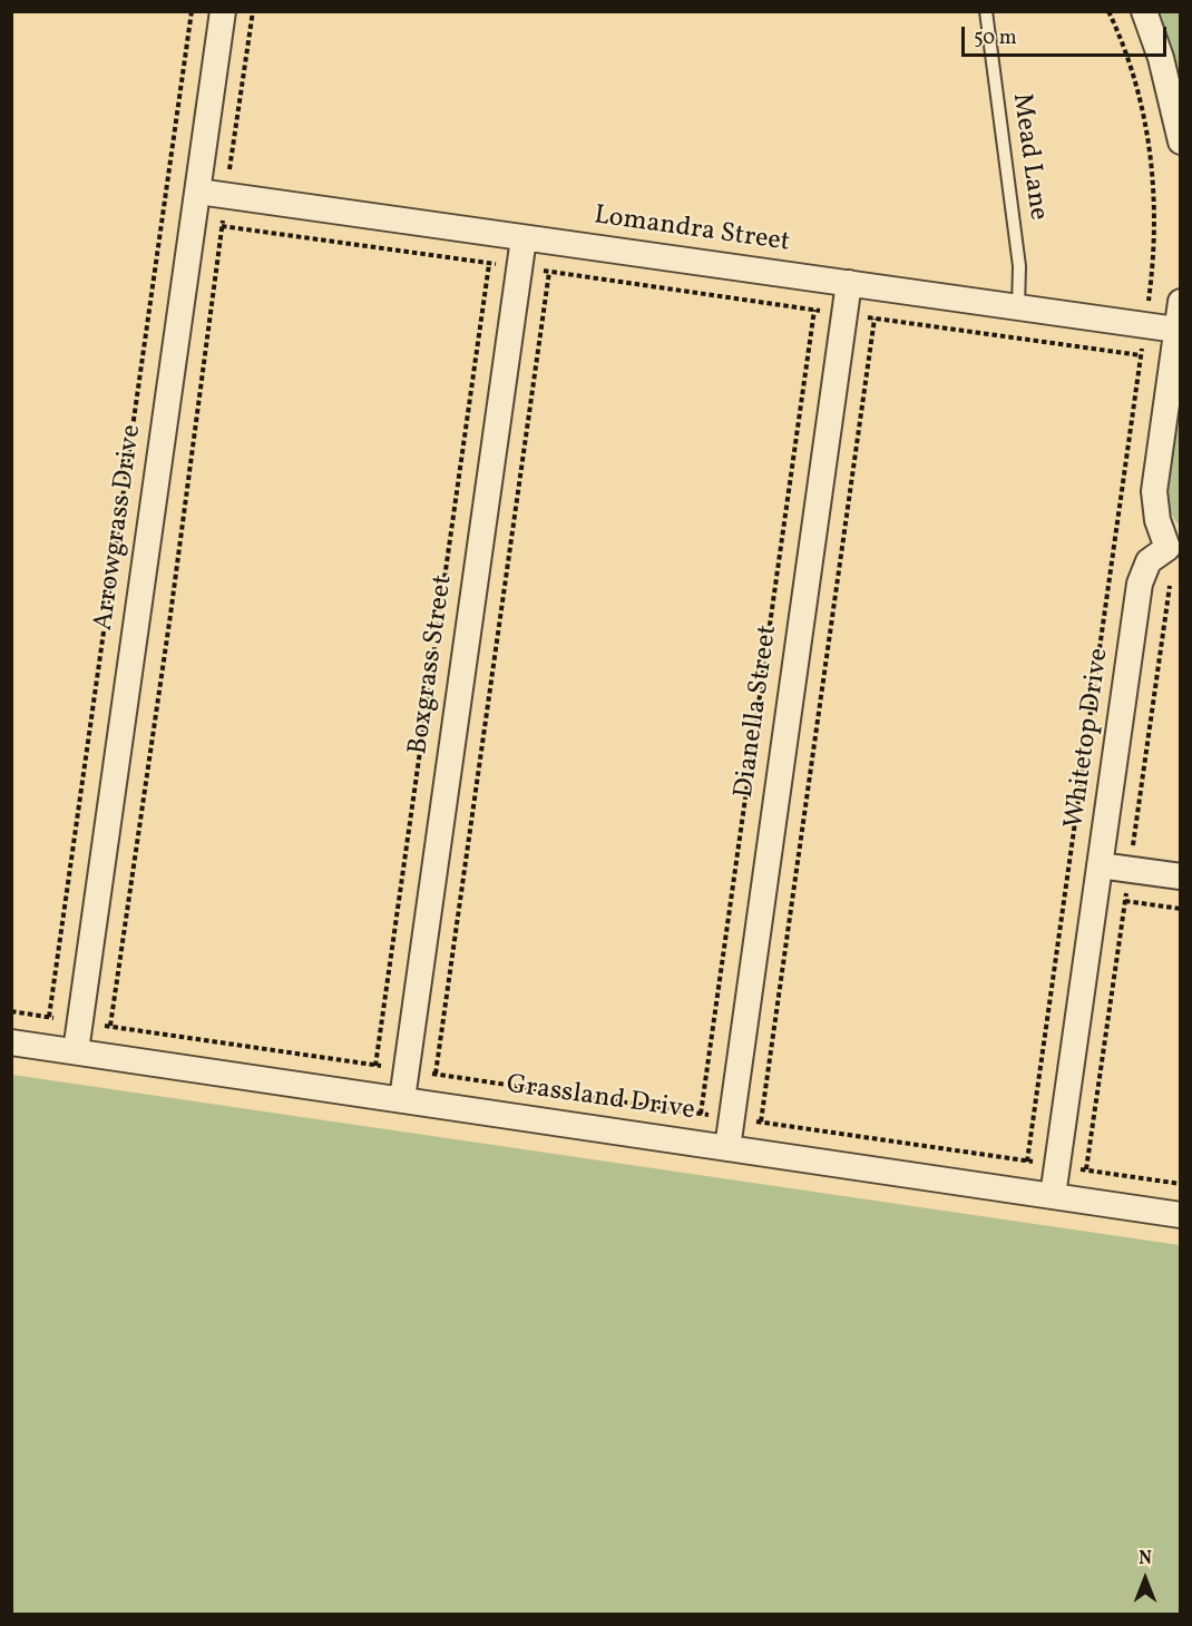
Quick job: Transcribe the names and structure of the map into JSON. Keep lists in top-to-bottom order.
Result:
{
  "streets": {
    "street": [
      "Lomandra Street",
      "Arrowgrass Drive",
      "Boxgrass Street",
      "Dianella Street",
      "Whitetop Drive",
      "Grassland Drive"
    ],
    "lane": ["Mead Lane"]
  },
  "crossings": [
    ["Mead Lane", "Lomandra Street"],
    ["Lomandra Street", "Arrowgrass Drive"],
    ["Lomandra Street", "Boxgrass Street"],
    ["Lomandra Street", "Dianella Street"],
    ["Lomandra Street", "Whitetop Drive"],
    ["Arrowgrass Drive", "Grassland Drive"],
    ["Boxgrass Street", "Grassland Drive"],
    ["Dianella Street", "Grassland Drive"],
    ["Whitetop Drive", "Grassland Drive"]
  ],
  "scale_bar": "50 m",
  "north": "top"
}
